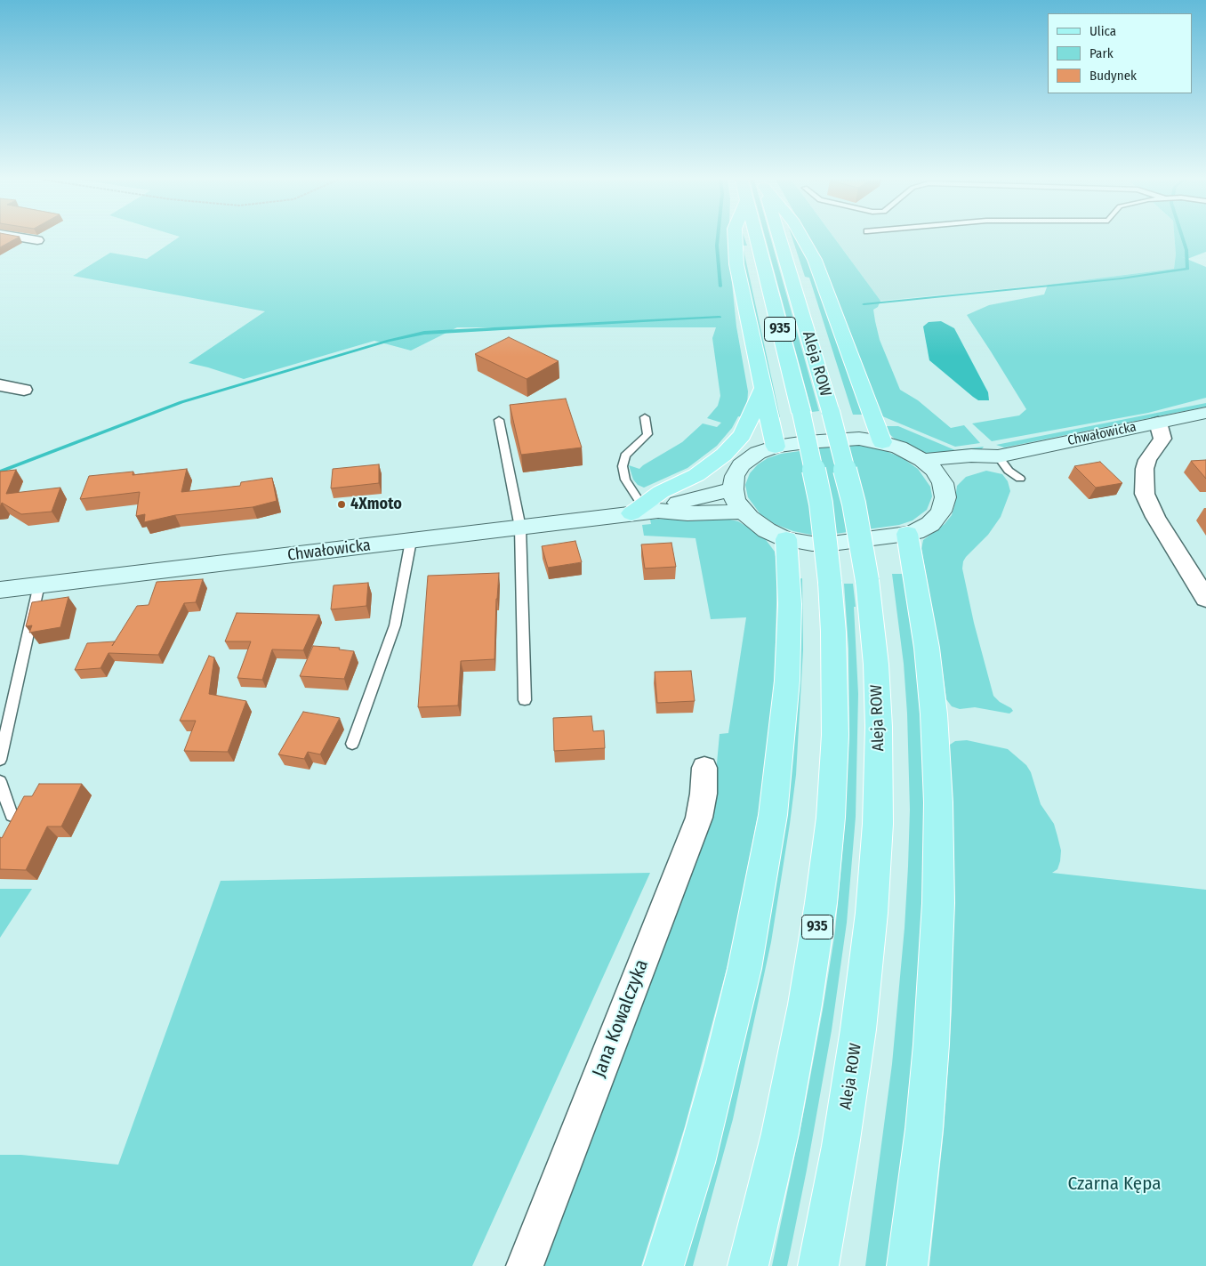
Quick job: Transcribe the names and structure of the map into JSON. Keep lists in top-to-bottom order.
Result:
{
  "streets": {
    "main road": ["935", "Aleja ROW", "Chwałowicka"],
    "street": ["Jana Kowalczyka"]
  },
  "parks": ["Czarna Kępa"],
  "places": ["4Xmoto"],
  "legend": ["Ulica", "Park", "Budynek"]
}
